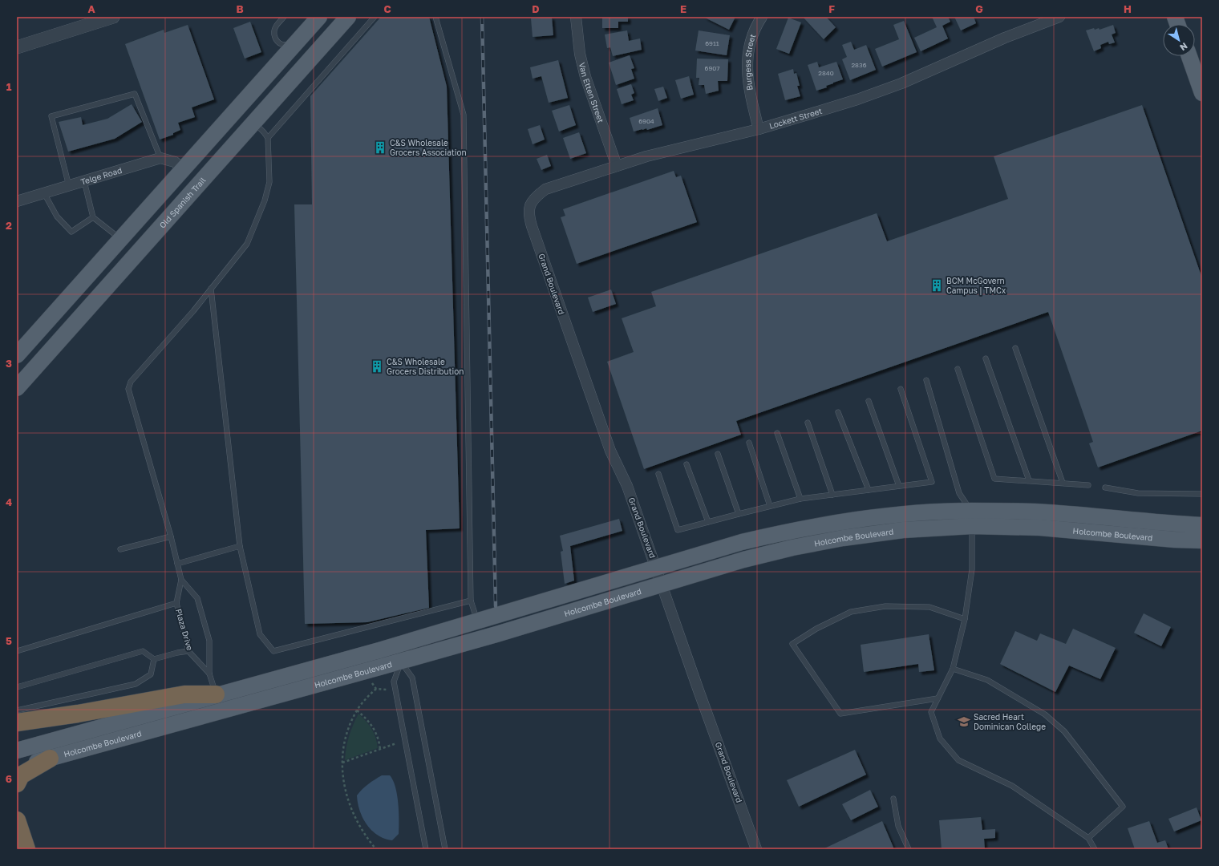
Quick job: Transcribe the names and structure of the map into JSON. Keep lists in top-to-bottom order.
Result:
{
  "streets": {
    "main road": ["Old Spanish Trail", "Holcombe Boulevard"],
    "street": [
      "Burgess Street",
      "Van Etten Street",
      "Lockett Street",
      "Telge Road",
      "Grand Boulevard"
    ],
    "lane": ["Plaza Drive"]
  },
  "crossings": [
    ["Burgess Street", "Lockett Street"],
    ["Van Etten Street", "Lockett Street"],
    ["Lockett Street", "Grand Boulevard"],
    ["Grand Boulevard", "Holcombe Boulevard"],
    ["Holcombe Boulevard", "Plaza Drive"]
  ],
  "places": {
    "building": ["C&S Wholesale Grocers Association", "BCM McGovern Campus | TMCx", "C&S Wholesale Grocers Distribution"],
    "school or university": ["Sacred Heart Dominican College"]
  },
  "house_numbers": [
    "6911",
    "2836",
    "6907",
    "2840",
    "6904"
  ],
  "north": "bottom right",
  "grid": {
    "columns": [
      "A",
      "B",
      "C",
      "D",
      "E",
      "F",
      "G",
      "H"
    ],
    "rows": [
      "1",
      "2",
      "3",
      "4",
      "5",
      "6"
    ]
  }
}
